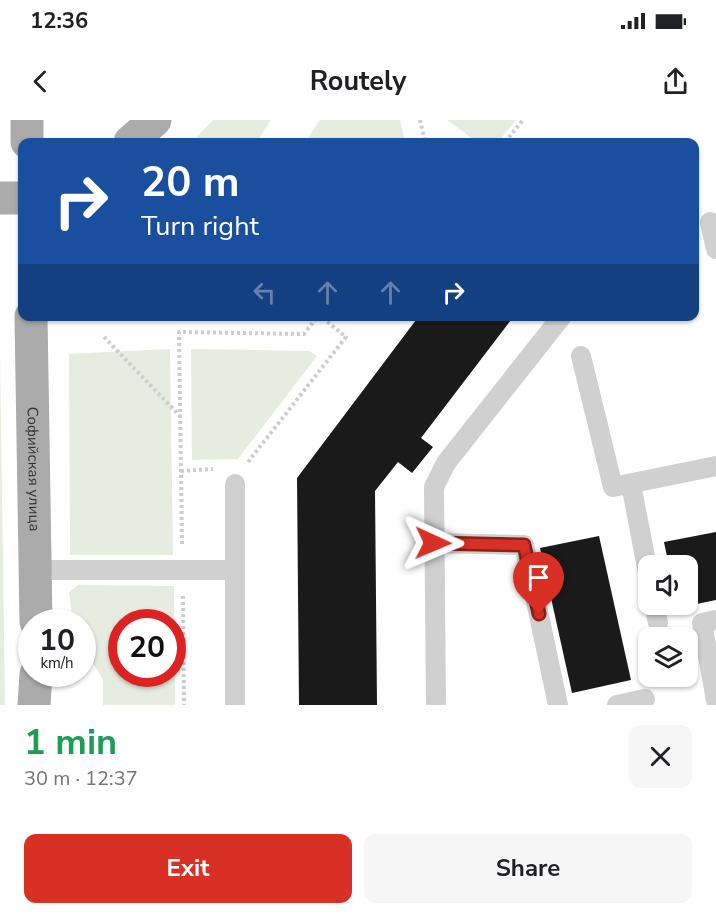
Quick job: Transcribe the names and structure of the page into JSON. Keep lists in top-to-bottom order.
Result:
{
  "streets": {
    "main road": ["Софийская улица"]
  },
  "page": {
    "status": "12:36",
    "header": "Routely",
    "turn": ["20 m", "Turn right"],
    "speed": "10 km/h",
    "limit": "20",
    "heading": ["1 min", "30 m · 12:37"],
    "buttons": ["Exit", "Share"]
  }
}
